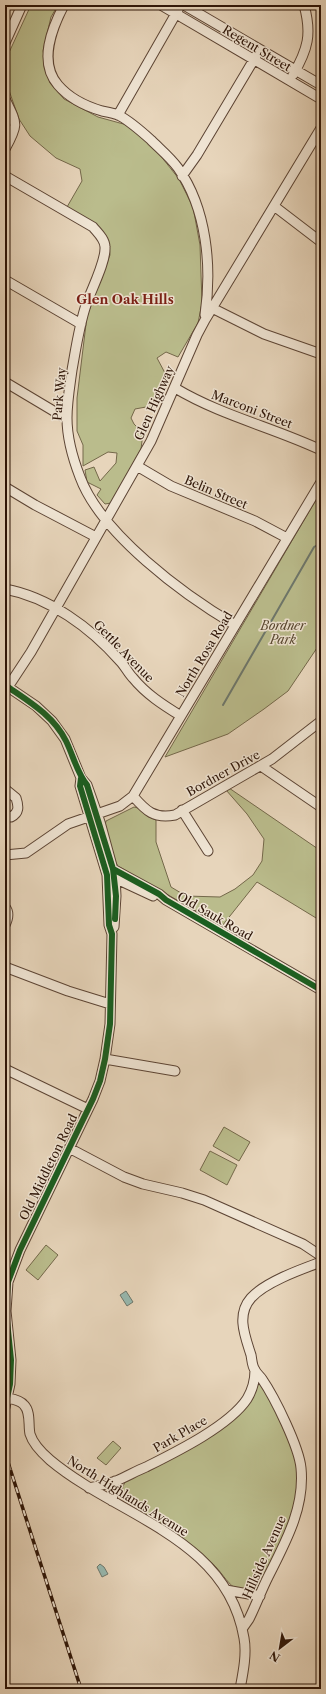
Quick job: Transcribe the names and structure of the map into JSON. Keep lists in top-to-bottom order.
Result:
{
  "streets": {
    "street": [
      "Regent Street",
      "Park Way",
      "Glen Highway",
      "Marconi Street",
      "Belin Street",
      "Gettle Avenue",
      "North Rosa Road",
      "Bordner Drive",
      "Old Sauk Road",
      "Old Middleton Road",
      "Park Place",
      "North Highlands Avenue",
      "Hillside Avenue"
    ]
  },
  "crossings": [
    ["Park Way", "Glen Highway"],
    ["Park Way", "North Rosa Road"],
    ["Glen Highway", "Marconi Street"],
    ["Glen Highway", "Belin Street"],
    ["Glen Highway", "Gettle Avenue"],
    ["Glen Highway", "Old Middleton Road"],
    ["Belin Street", "North Rosa Road"],
    ["Gettle Avenue", "North Rosa Road"],
    ["North Rosa Road", "Bordner Drive"],
    ["North Rosa Road", "Old Middleton Road"],
    ["Old Sauk Road", "Old Middleton Road"],
    ["Old Middleton Road", "North Highlands Avenue"],
    ["Park Place", "North Highlands Avenue"],
    ["Park Place", "Hillside Avenue"],
    ["North Highlands Avenue", "Hillside Avenue"]
  ],
  "districts": ["Glen Oak Hills"],
  "parks": ["Bordner Park"],
  "north": "bottom left"
}
